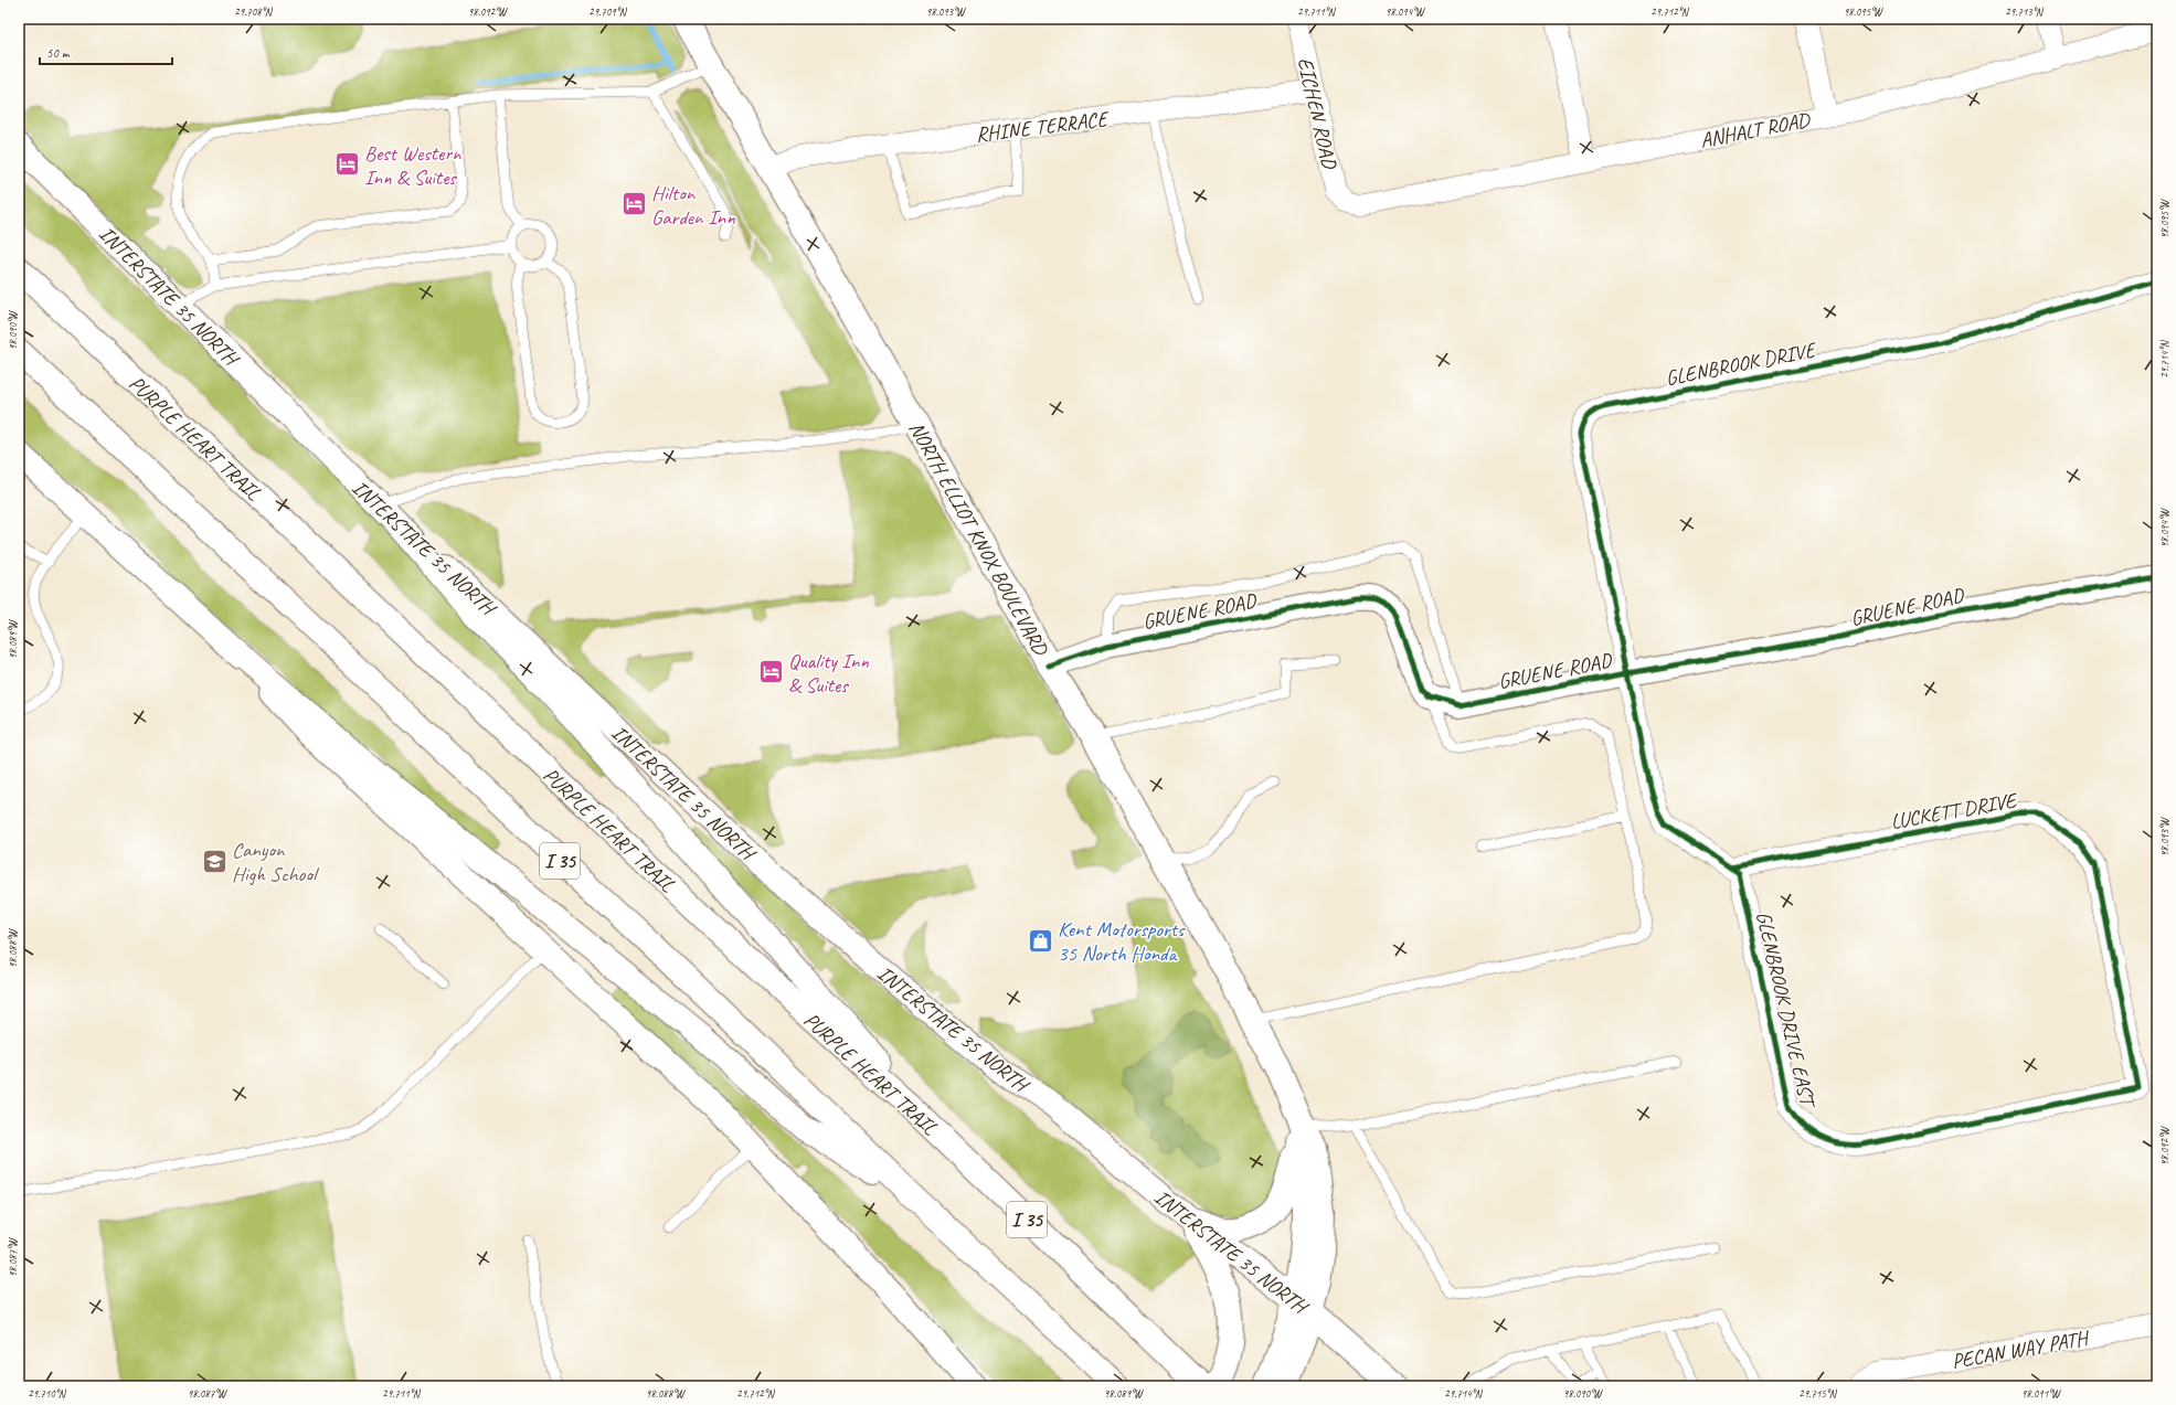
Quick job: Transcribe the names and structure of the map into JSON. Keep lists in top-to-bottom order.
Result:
{
  "streets": {
    "main road": [
      "INTERSTATE 35 NORTH",
      "PURPLE HEART TRAIL",
      "NORTH ELLIOT KNOX BOULEVARD",
      "GRUENE ROAD",
      "I 35"
    ],
    "street": [
      "EICHEN ROAD",
      "RHINE TERRACE",
      "ANHALT ROAD",
      "GLENBROOK DRIVE",
      "LUCKETT DRIVE",
      "GLENBROOK DRIVE EAST",
      "PECAN WAY PATH"
    ]
  },
  "crossings": [
    ["EICHEN ROAD", "RHINE TERRACE"],
    ["EICHEN ROAD", "ANHALT ROAD"],
    ["RHINE TERRACE", "NORTH ELLIOT KNOX BOULEVARD"],
    ["INTERSTATE 35 NORTH", "NORTH ELLIOT KNOX BOULEVARD"],
    ["GLENBROOK DRIVE", "GRUENE ROAD"],
    ["GLENBROOK DRIVE", "GLENBROOK DRIVE EAST"],
    ["NORTH ELLIOT KNOX BOULEVARD", "GRUENE ROAD"],
    ["GRUENE ROAD", "GLENBROOK DRIVE EAST"],
    ["LUCKETT DRIVE", "GLENBROOK DRIVE EAST"]
  ],
  "places": {
    "hotel": ["Best Western Inn & Suites", "Hilton Garden Inn", "Quality Inn & Suites"],
    "school or university": ["Canyon High School"],
    "shop": ["Kent Motorsports 35 North Honda"]
  },
  "scale_bar": "50 m",
  "coordinates": [
    "29.708°N",
    "98.092°W",
    "29.709°N",
    "98.093°W",
    "29.711°N",
    "98.094°W",
    "29.712°N",
    "98.095°W",
    "29.713°N",
    "98.090°W",
    "29.714°N",
    "98.089°W",
    "98.088°W",
    "98.087°W",
    "29.710°N",
    "29.715°N",
    "98.091°W"
  ]
}
